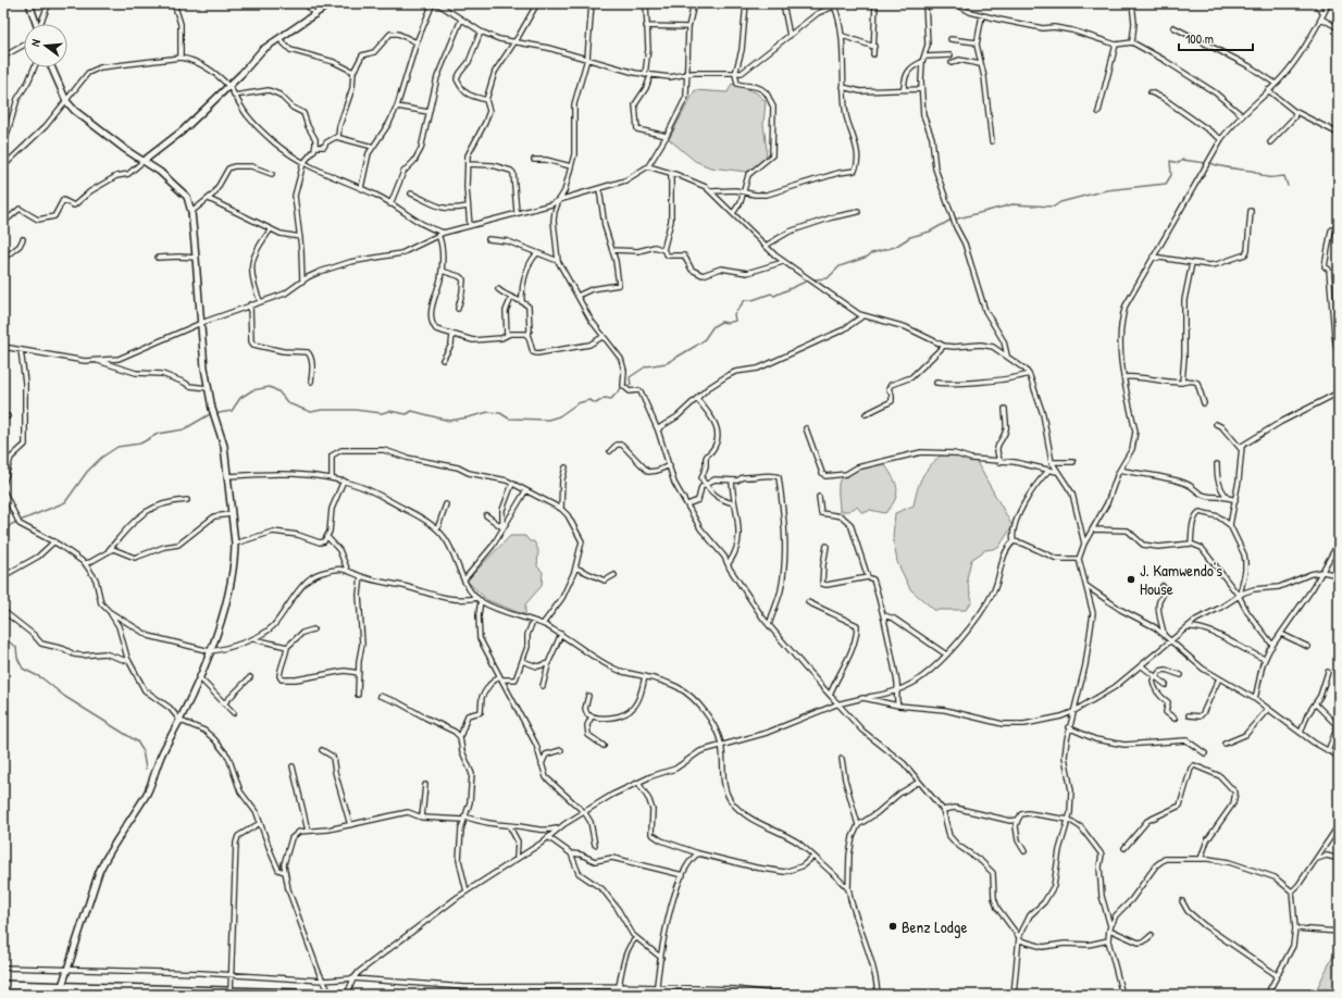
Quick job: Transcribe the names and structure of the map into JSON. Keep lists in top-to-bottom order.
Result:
{
  "places": ["J. Kamwendo's House", "Benz Lodge"],
  "scale_bar": "100 m",
  "north": "left"
}
